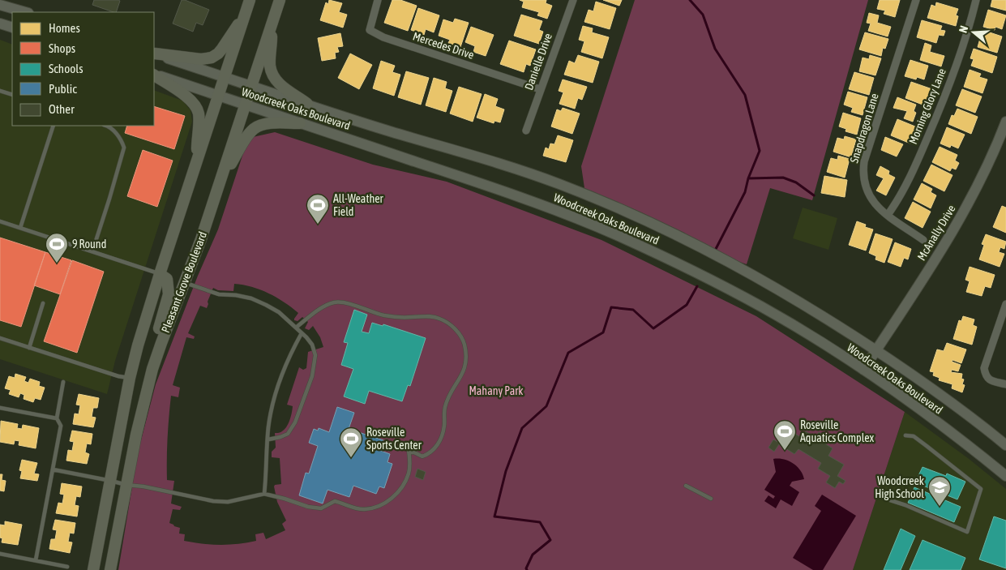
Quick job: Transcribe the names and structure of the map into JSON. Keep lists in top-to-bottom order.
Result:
{
  "streets": {
    "main road": ["Woodcreek Oaks Boulevard", "McAnally Drive", "Pleasant Grove Boulevard"],
    "street": [
      "Mercedes Drive",
      "Danielle Drive",
      "Morning Glory Lane",
      "Snapdragon Lane"
    ]
  },
  "crossings": [
    ["Mercedes Drive", "Danielle Drive"],
    ["Morning Glory Lane", "Snapdragon Lane"],
    ["Woodcreek Oaks Boulevard", "McAnally Drive"],
    ["Woodcreek Oaks Boulevard", "Pleasant Grove Boulevard"]
  ],
  "parks": ["Mahany Park"],
  "places": {
    "sports": [
      "All-Weather Field",
      "9 Round",
      "Roseville Aquatics Complex",
      "Roseville Sports Center"
    ],
    "school or university": ["Woodcreek High School"]
  },
  "legend": [
    "Homes",
    "Shops",
    "Schools",
    "Public",
    "Other"
  ],
  "north": "left"
}
